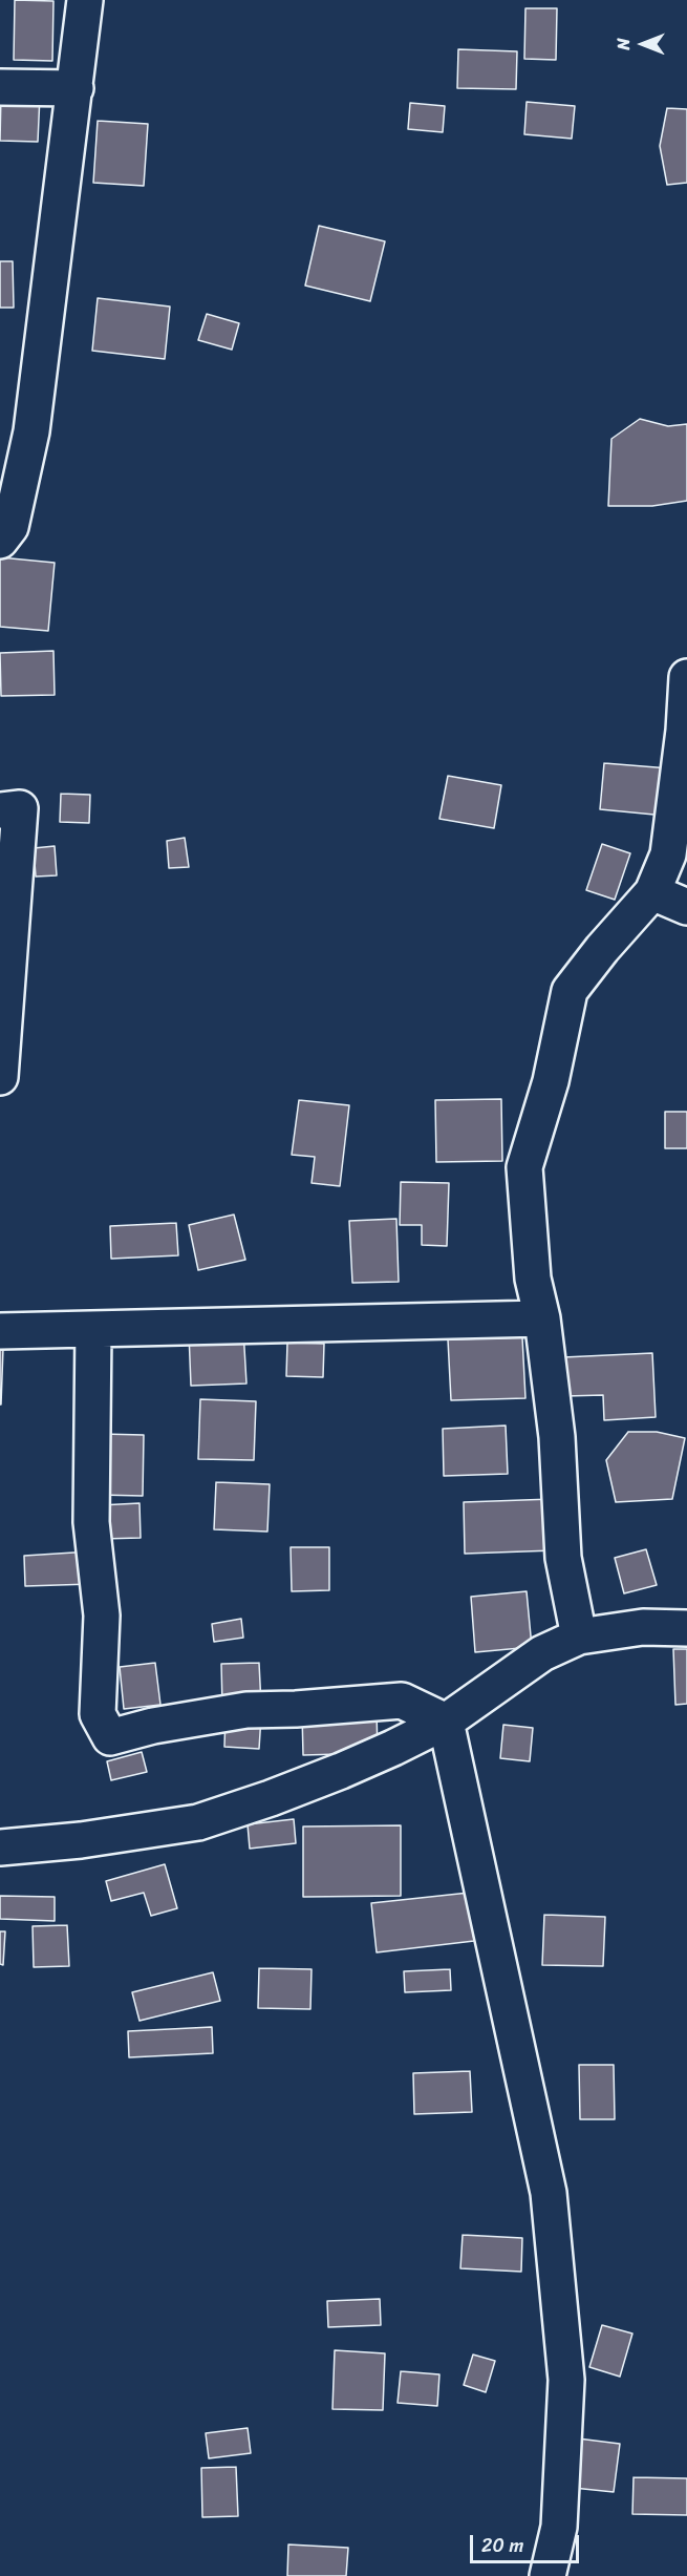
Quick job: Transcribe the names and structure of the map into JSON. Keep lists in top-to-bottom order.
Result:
{
  "scale_bar": "20 m",
  "north": "left"
}
